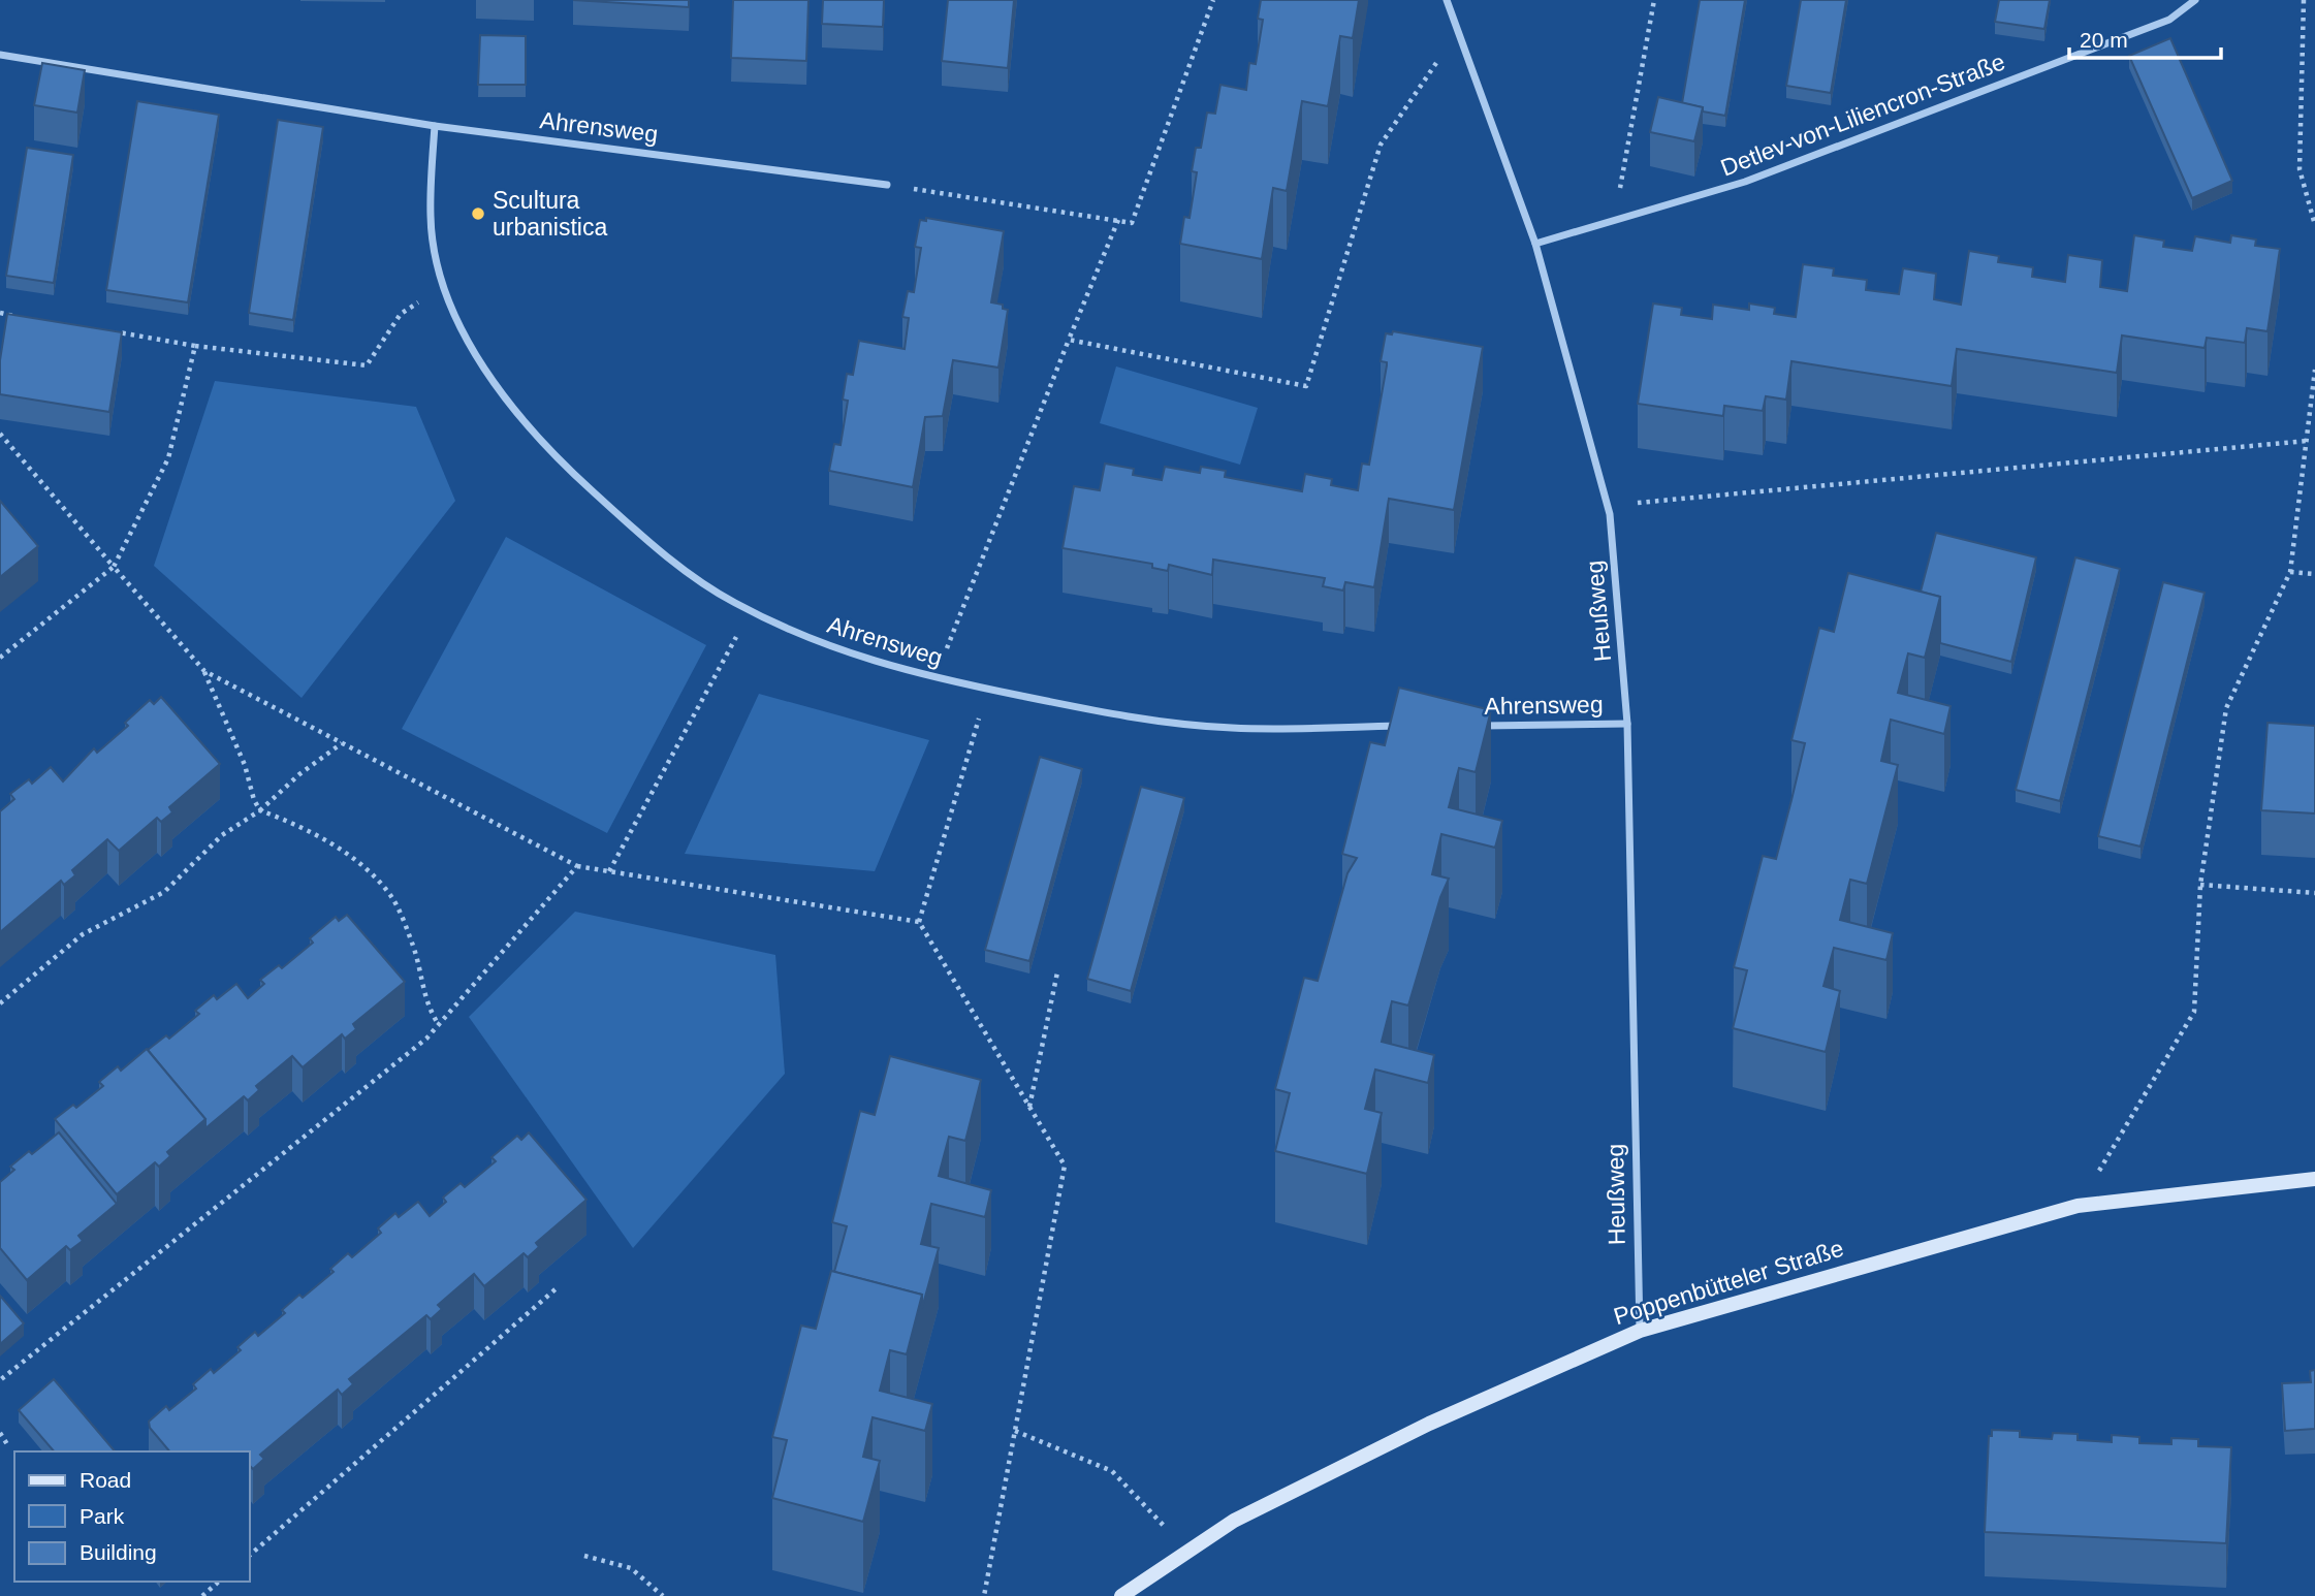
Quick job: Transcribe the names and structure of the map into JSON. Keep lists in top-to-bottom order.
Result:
{
  "streets": {
    "main road": ["Poppenbütteler Straße"],
    "street": ["Detlev-von-Liliencron-Straße", "Ahrensweg", "Heußweg"]
  },
  "crossings": [
    ["Detlev-von-Liliencron-Straße", "Heußweg"],
    ["Ahrensweg", "Heußweg"],
    ["Heußweg", "Poppenbütteler Straße"]
  ],
  "places": ["Scultura urbanistica"],
  "legend": ["Road", "Park", "Building"],
  "scale_bar": "20 m"
}
